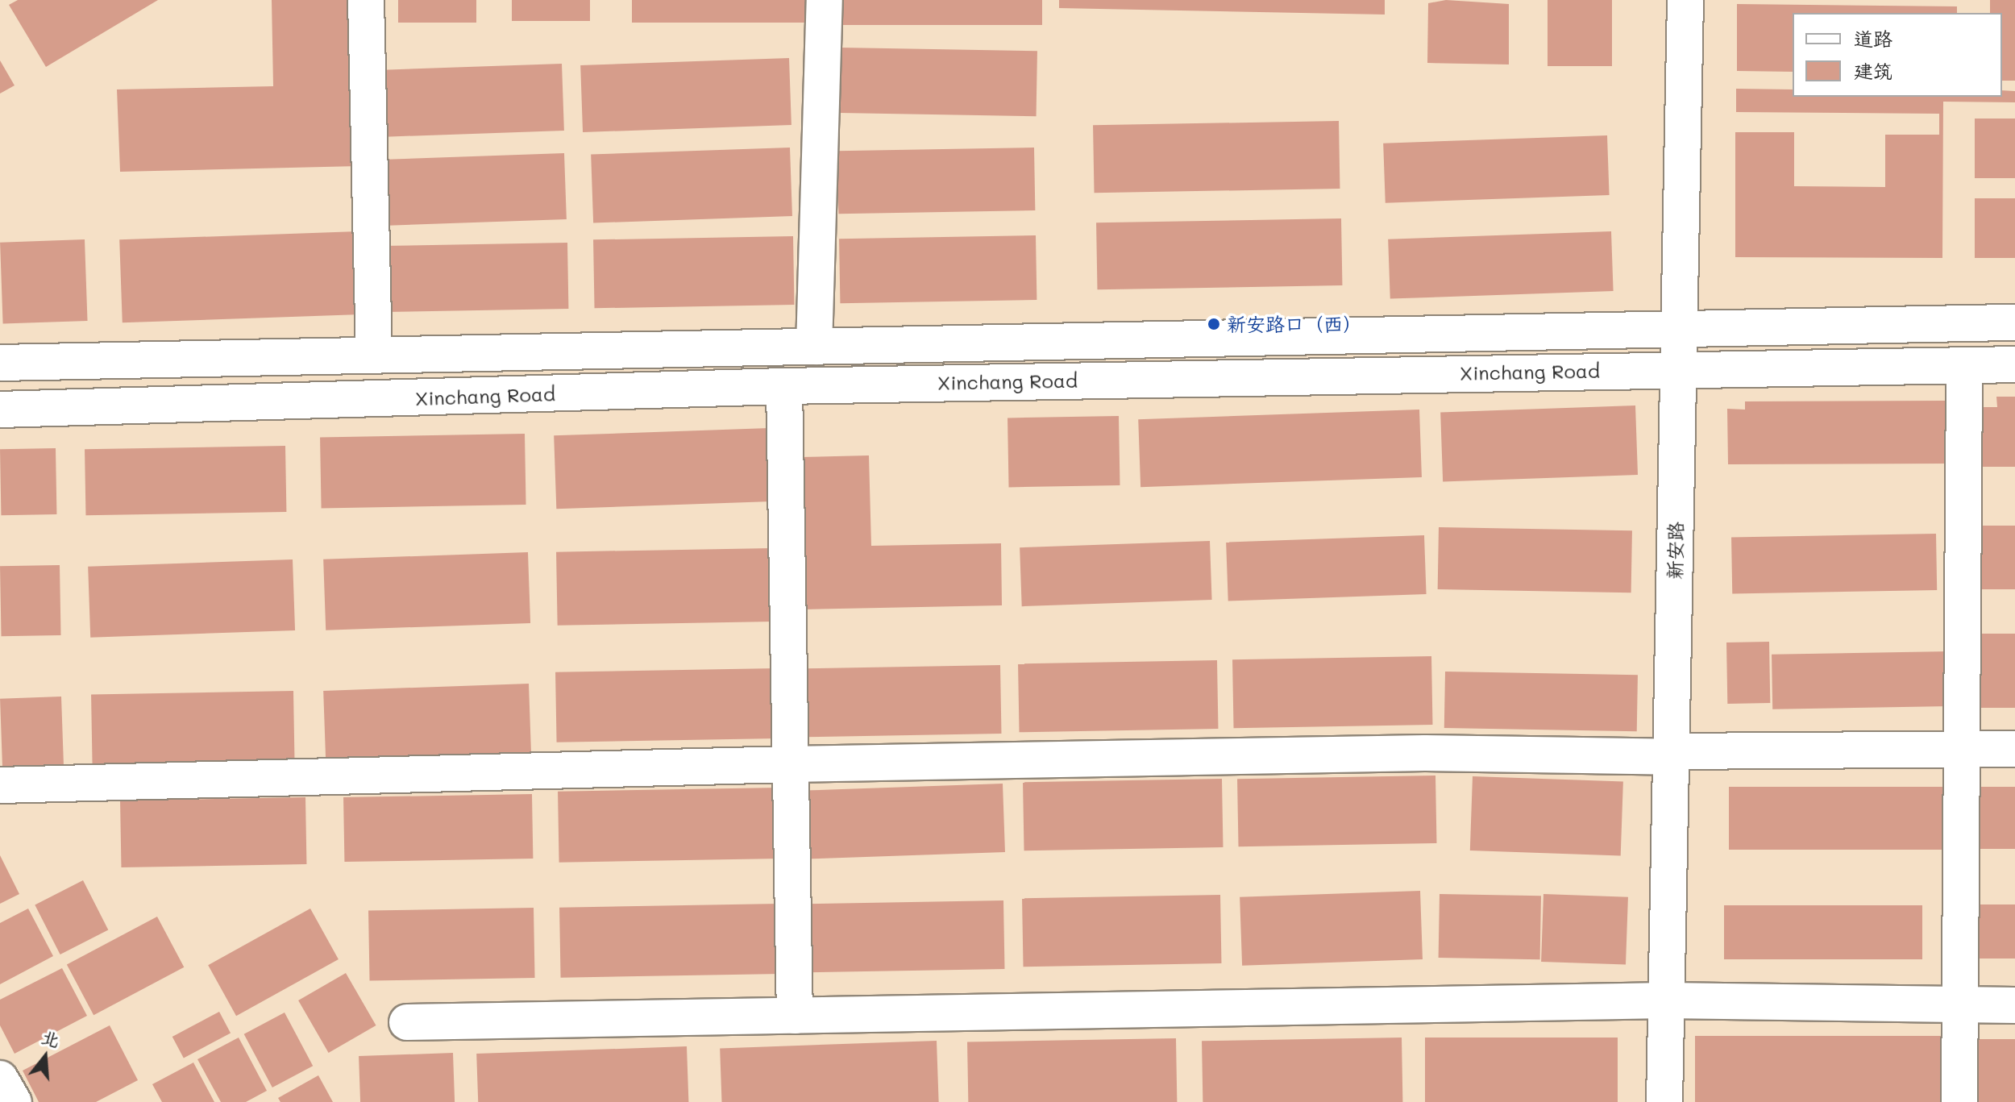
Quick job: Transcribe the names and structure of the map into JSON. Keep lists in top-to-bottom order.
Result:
{
  "streets": {
    "street": ["Xinchang Road", "新安路"]
  },
  "crossings": [
    ["Xinchang Road", "新安路"]
  ],
  "places": ["新安路口（西）"],
  "legend": ["道路", "建筑"],
  "north": "top"
}
